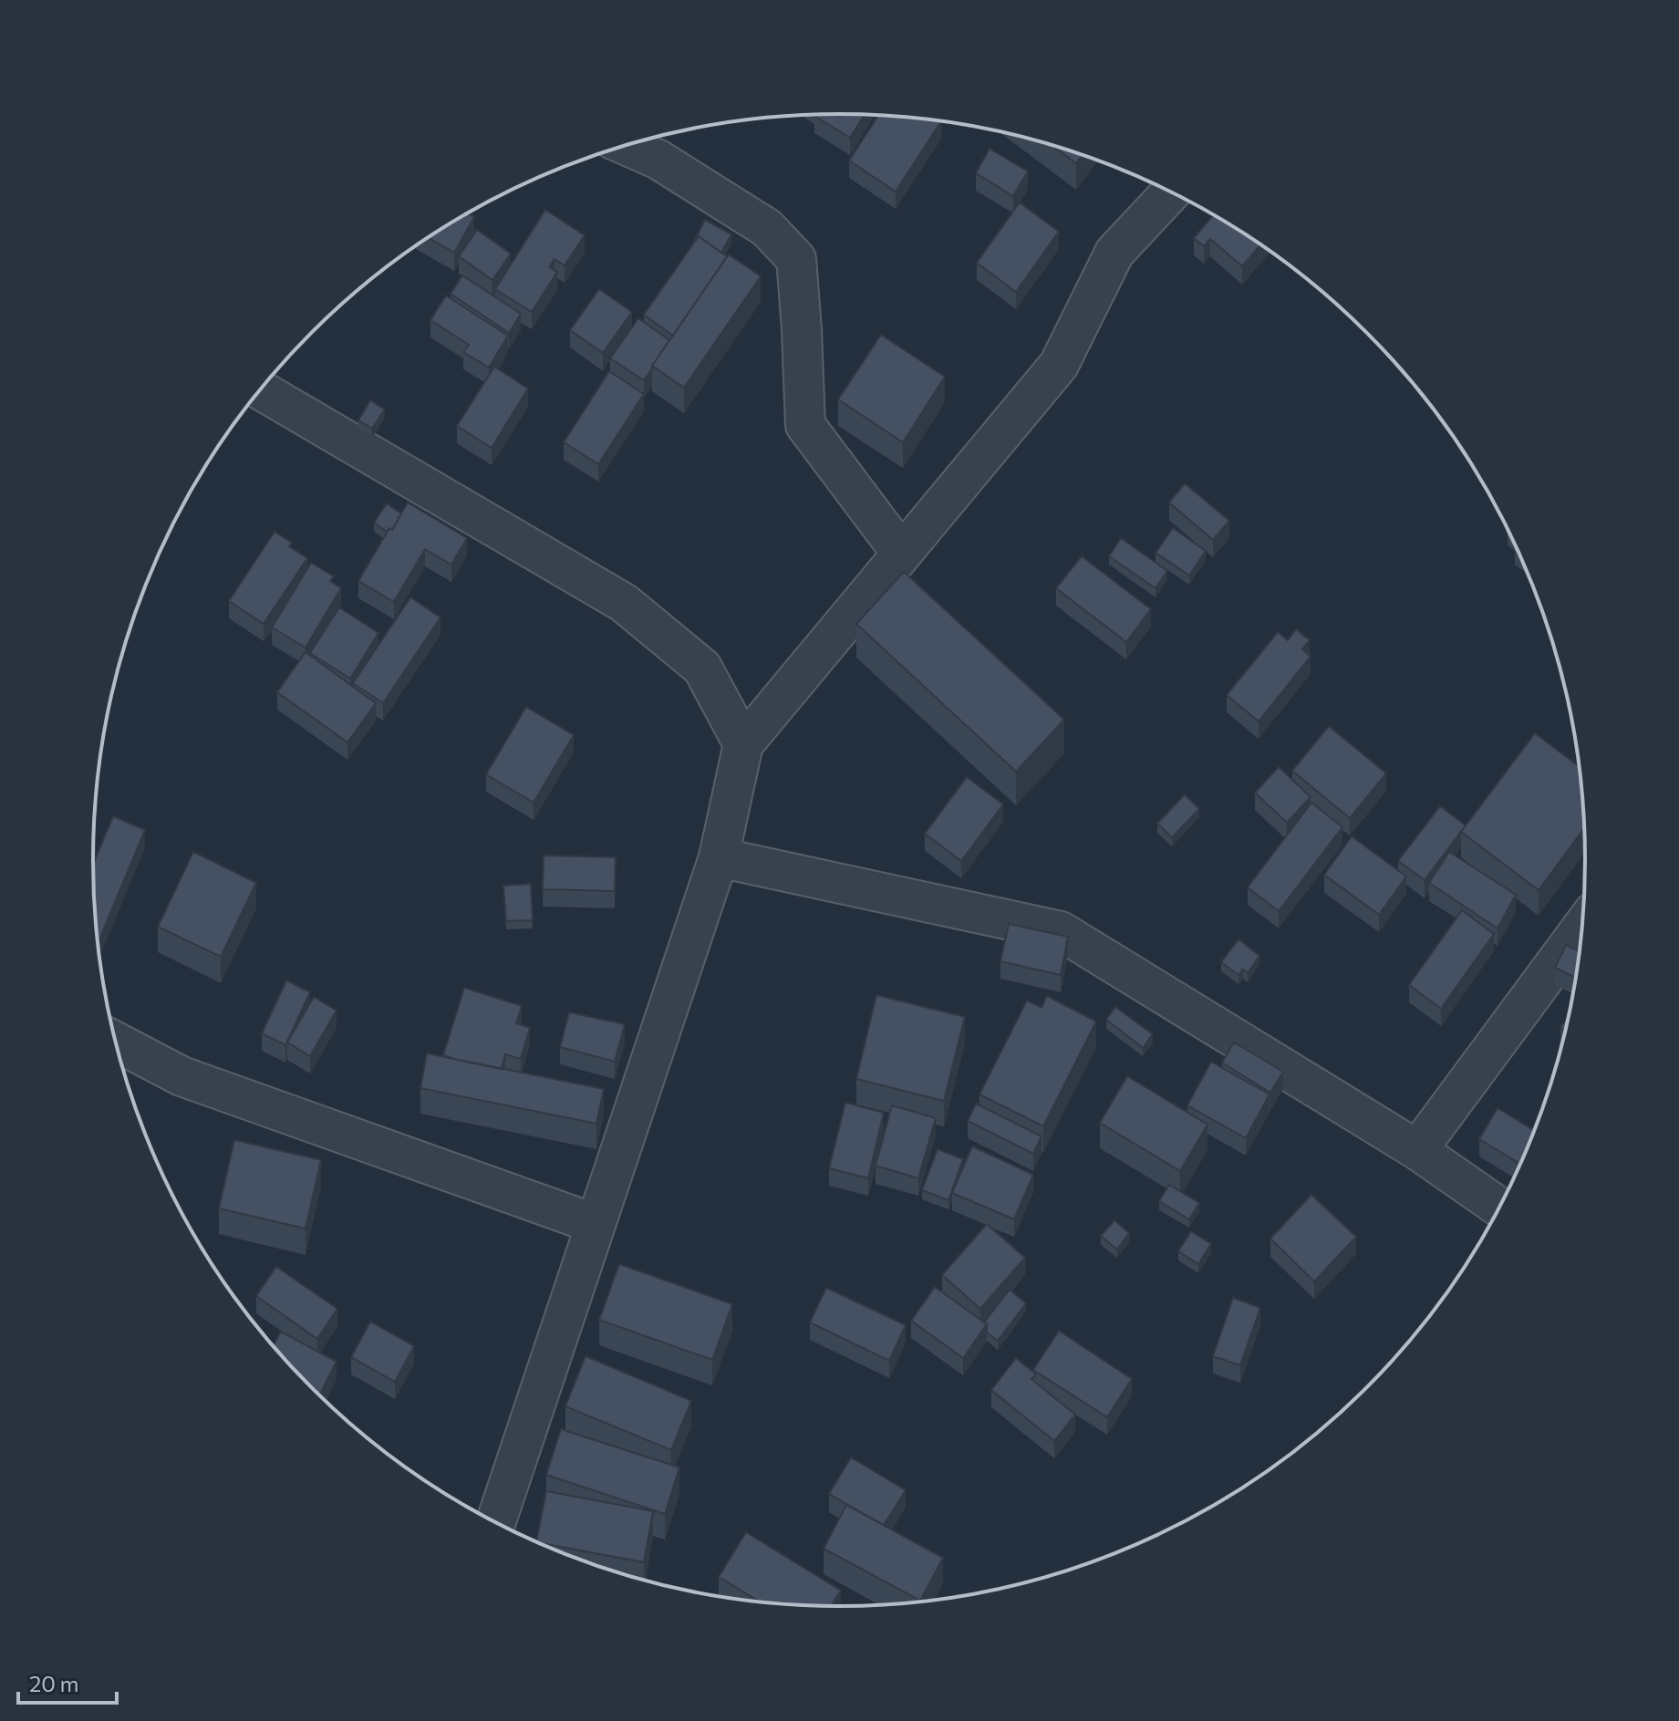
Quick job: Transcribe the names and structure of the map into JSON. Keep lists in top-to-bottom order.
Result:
{
  "scale_bar": "20 m"
}
